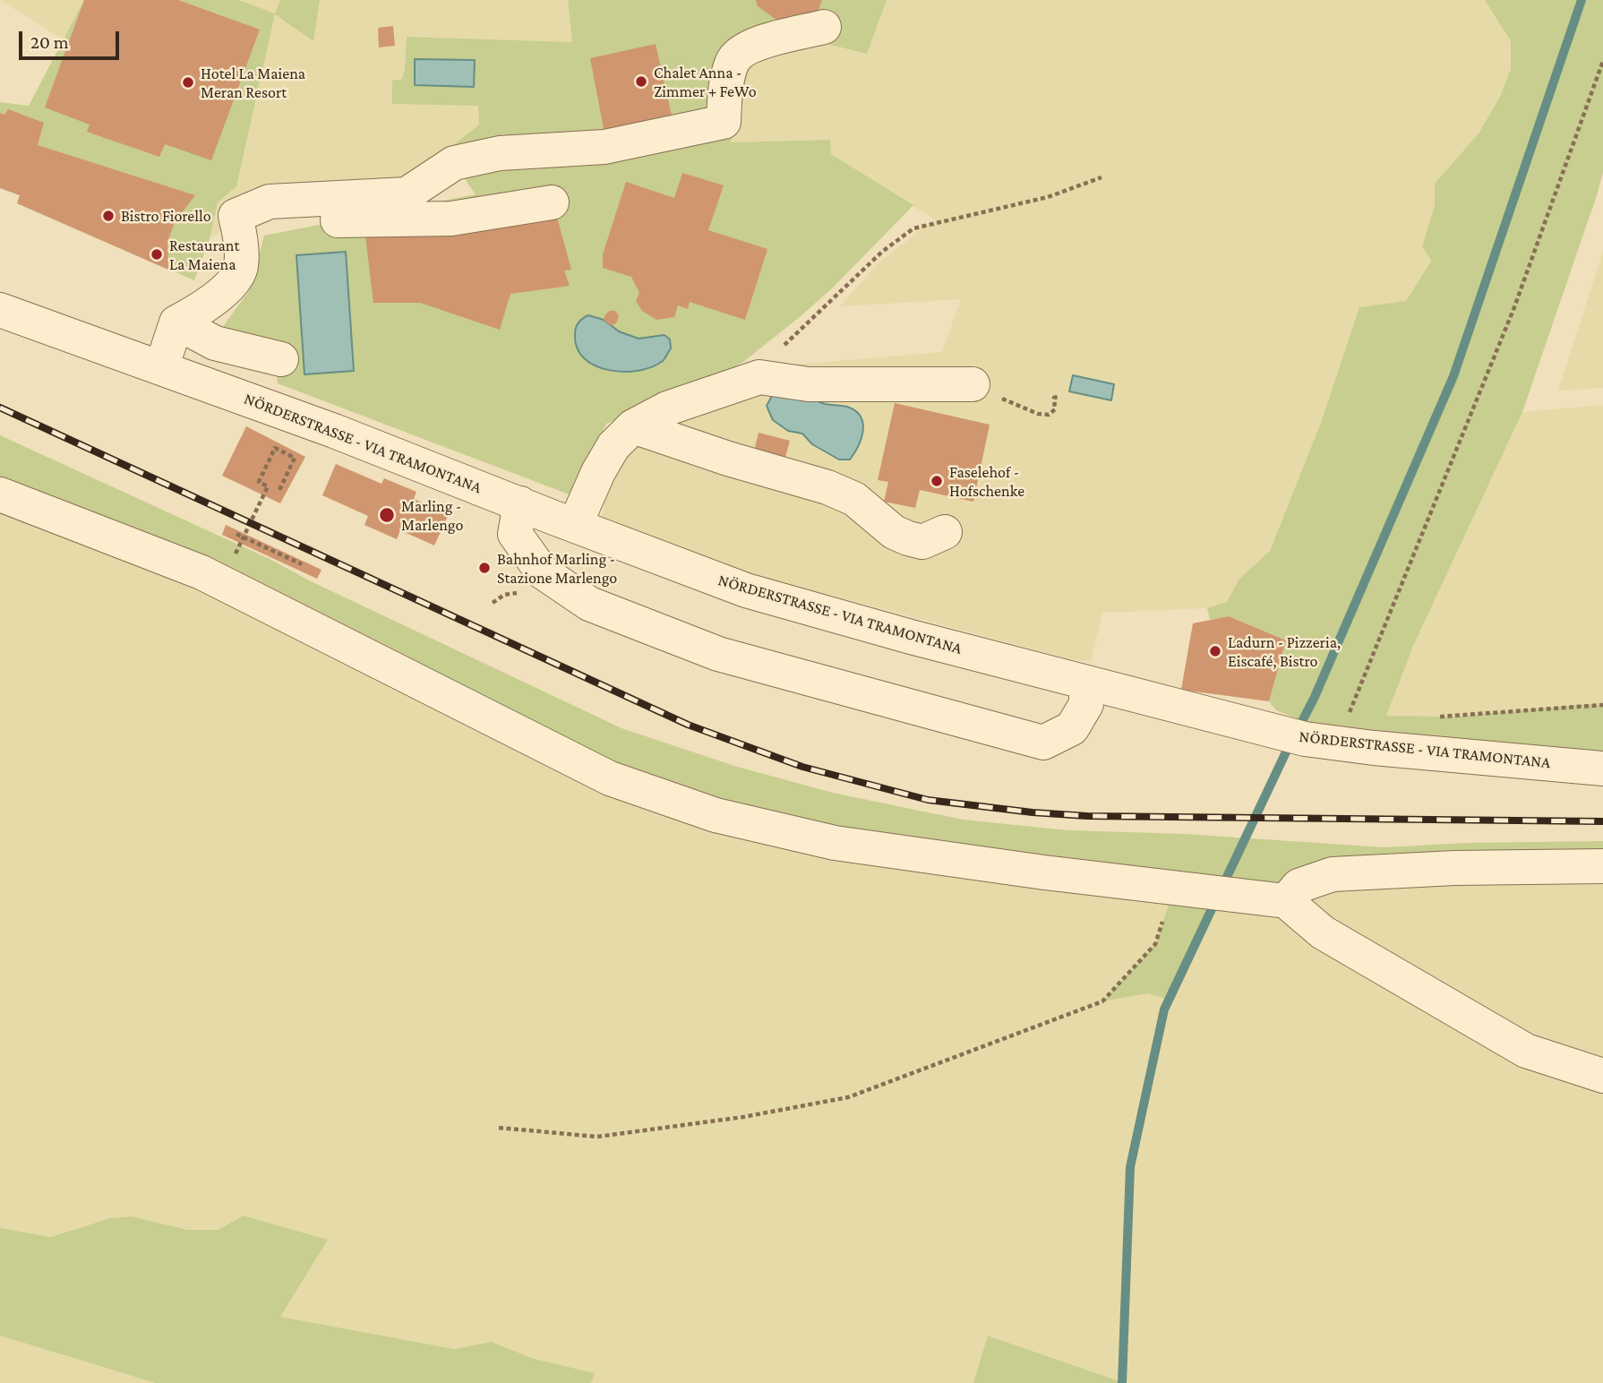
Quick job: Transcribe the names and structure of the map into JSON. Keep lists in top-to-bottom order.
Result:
{
  "streets": {
    "street": ["NÖRDERSTRASSE - VIA TRAMONTANA"]
  },
  "places": [
    "Chalet Anna - Zimmer + FeWo",
    "Hotel La Maiena Meran Resort",
    "Bistro Fiorello",
    "Restaurant La Maiena",
    "Faselehof - Hofschenke",
    "Marling - Marlengo",
    "Bahnhof Marling - Stazione Marlengo",
    "Ladurn - Pizzeria, Eiscafé, Bistro"
  ],
  "scale_bar": "20 m"
}
